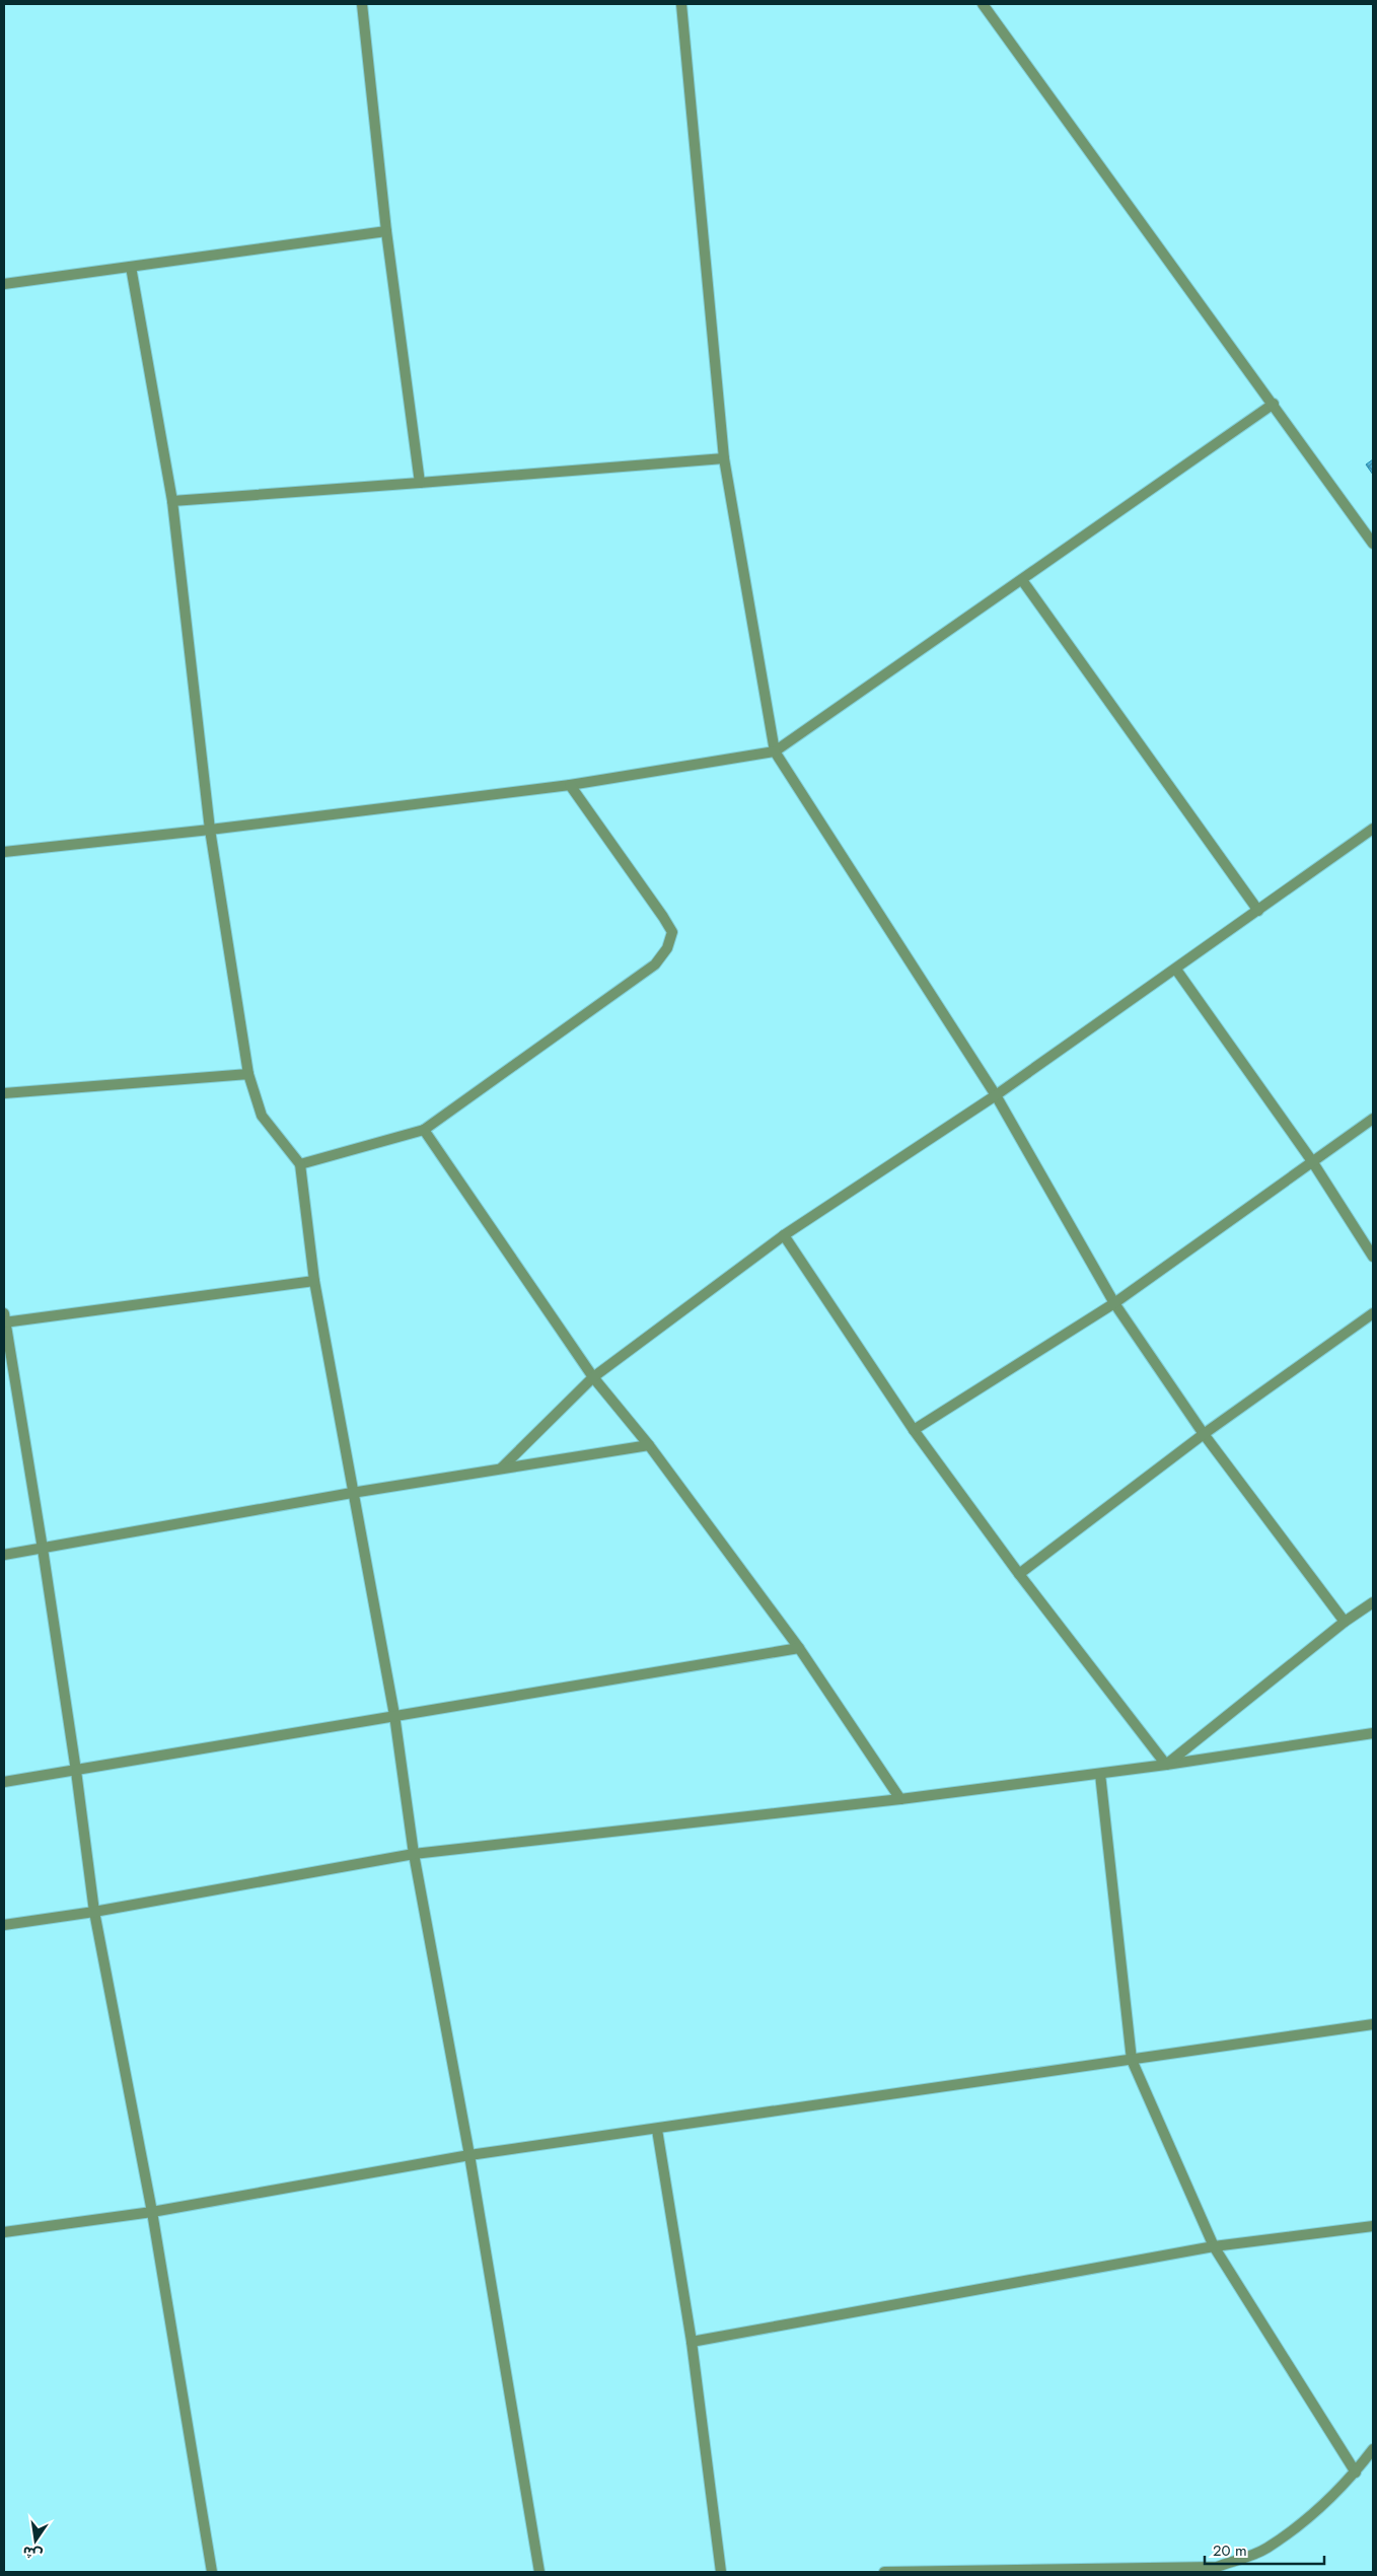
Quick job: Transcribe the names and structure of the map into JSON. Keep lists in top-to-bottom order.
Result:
{
  "scale_bar": "20 m",
  "north": "bottom"
}
